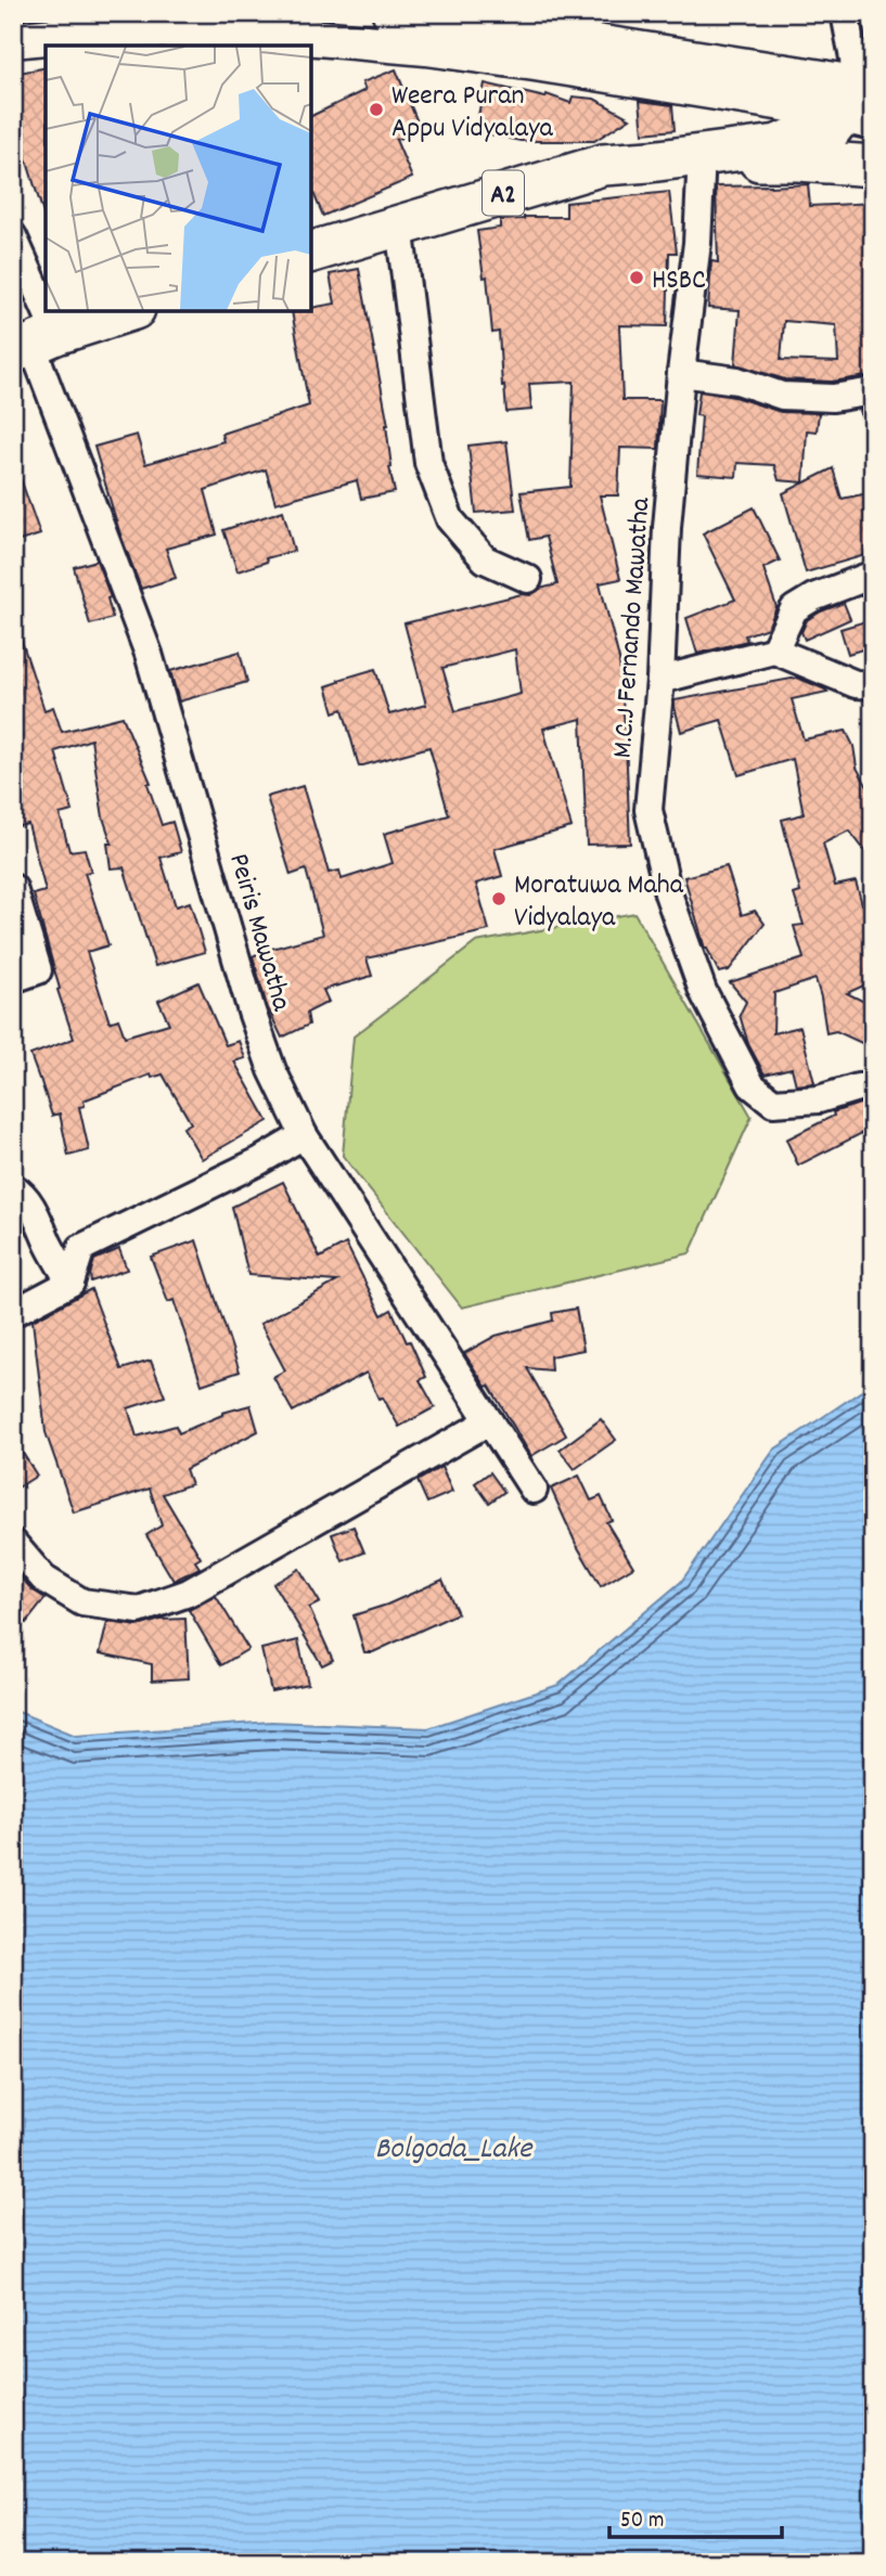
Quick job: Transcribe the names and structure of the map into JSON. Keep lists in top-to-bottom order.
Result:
{
  "streets": {
    "highway": ["A2"],
    "street": ["M.C.J Fernando Mawatha", "Peiris Mawatha"]
  },
  "crossings": [
    ["A2", "M.C.J Fernando Mawatha"]
  ],
  "water": ["Bolgoda_Lake"],
  "places": ["Weera Puran Appu Vidyalaya", "HSBC", "Moratuwa Maha Vidyalaya"],
  "scale_bar": "50 m"
}
